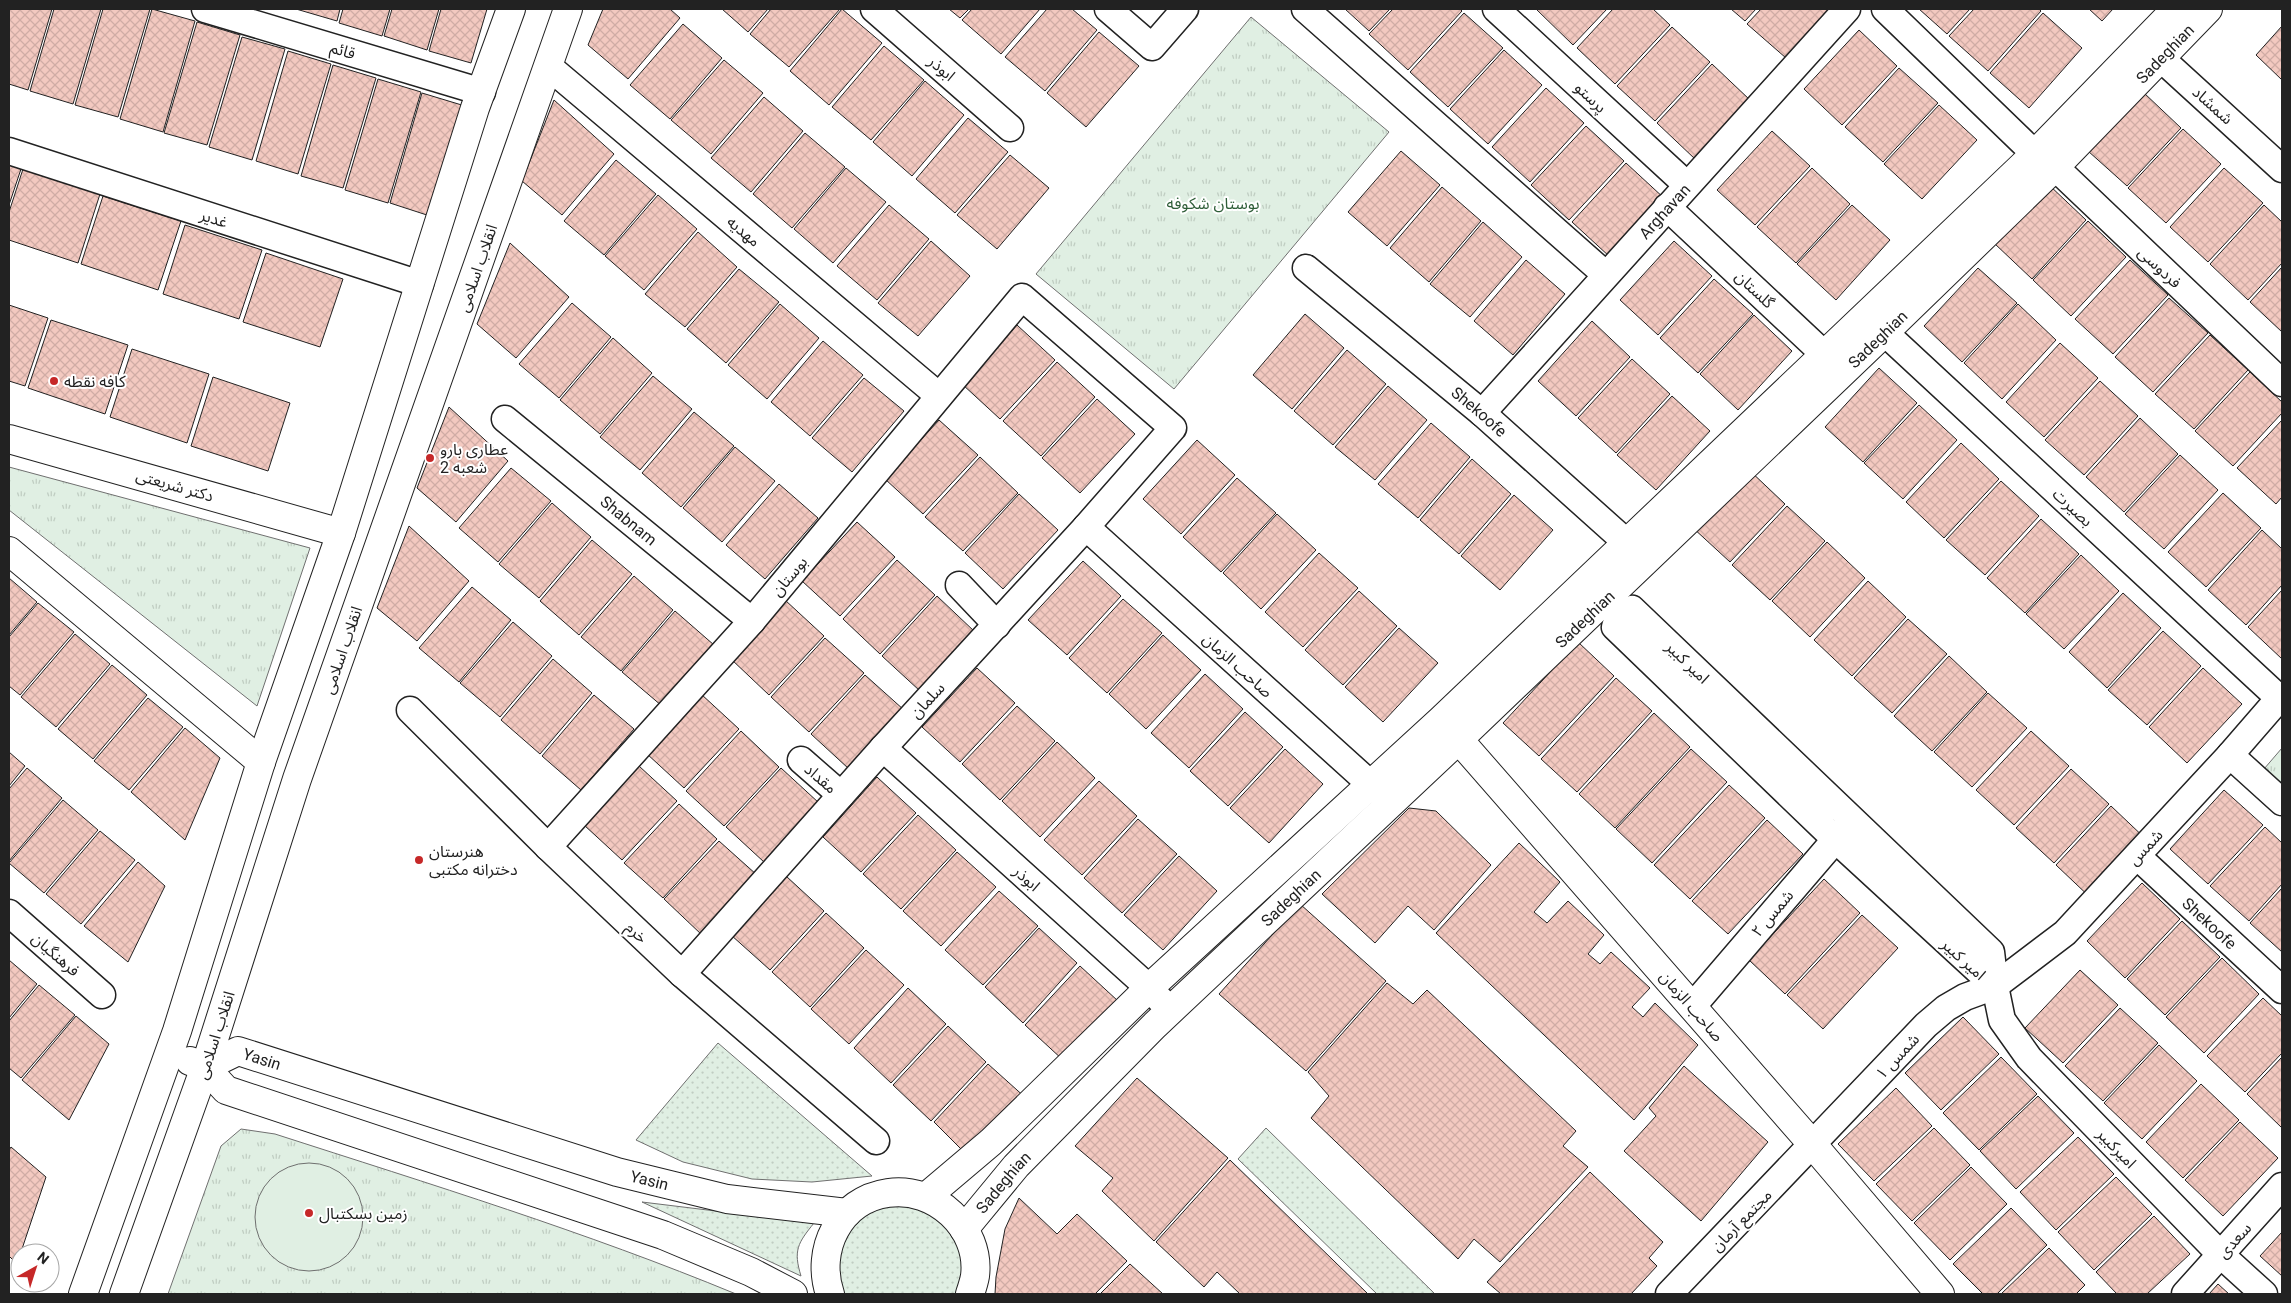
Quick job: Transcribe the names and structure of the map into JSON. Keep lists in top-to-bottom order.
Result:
{
  "streets": {
    "street": [
      "قائم",
      "Sadeghian",
      "ابوذر",
      "پرستو",
      "شمشاد",
      "Arghavan",
      "غدیر",
      "مهدیه",
      "فردوسی",
      "انقلاب اسلامی",
      "گلستان",
      "Shekoofe",
      "دکتر شریعتی",
      "بصیرت",
      "Shabnam",
      "بوستان",
      "امیر کبیر",
      "صاحب الزمان",
      "سلمان",
      "مقداد",
      "شمس",
      "شمس ۲",
      "خرم",
      "فرهنگیان",
      "شمس ۱",
      "Yasin",
      "امیرکبیر",
      "مجتمع آرمان",
      "سعدی"
    ]
  },
  "crossings": [
    ["Sadeghian", "ابوذر"],
    ["Sadeghian", "شمشاد"],
    ["Sadeghian", "فردوسی"],
    ["Sadeghian", "گلستان"],
    ["Sadeghian", "Shekoofe"],
    ["Sadeghian", "بصیرت"],
    ["Sadeghian", "صاحب الزمان"],
    ["ابوذر", "سلمان"],
    ["پرستو", "Arghavan"],
    ["Arghavan", "گلستان"],
    ["Arghavan", "Shekoofe"],
    ["مهدیه", "انقلاب اسلامی"],
    ["مهدیه", "بوستان"],
    ["انقلاب اسلامی", "Yasin"],
    ["Shekoofe", "شمس"],
    ["بصیرت", "شمس"],
    ["Shabnam", "بوستان"],
    ["بوستان", "سلمان"],
    ["بوستان", "خرم"],
    ["امیر کبیر", "شمس"],
    ["امیر کبیر", "شمس ۲"],
    ["امیر کبیر", "شمس ۱"],
    ["امیر کبیر", "امیرکبیر"],
    ["صاحب الزمان", "سلمان"],
    ["صاحب الزمان", "شمس ۲"],
    ["صاحب الزمان", "شمس ۱"],
    ["صاحب الزمان", "مجتمع آرمان"],
    ["سلمان", "مقداد"],
    ["سلمان", "خرم"],
    ["شمس", "شمس ۱"],
    ["شمس", "امیرکبیر"],
    ["شمس ۱", "امیرکبیر"],
    ["شمس ۱", "مجتمع آرمان"],
    ["امیرکبیر", "سعدی"]
  ],
  "parks": ["بوستان شکوفه"],
  "places": [
    "کافه نقطه",
    "عطاری بارو شعبه 2",
    "هنرستان دخترانه مکتبی",
    "زمین بسکتبال"
  ],
  "north": "top right"
}
